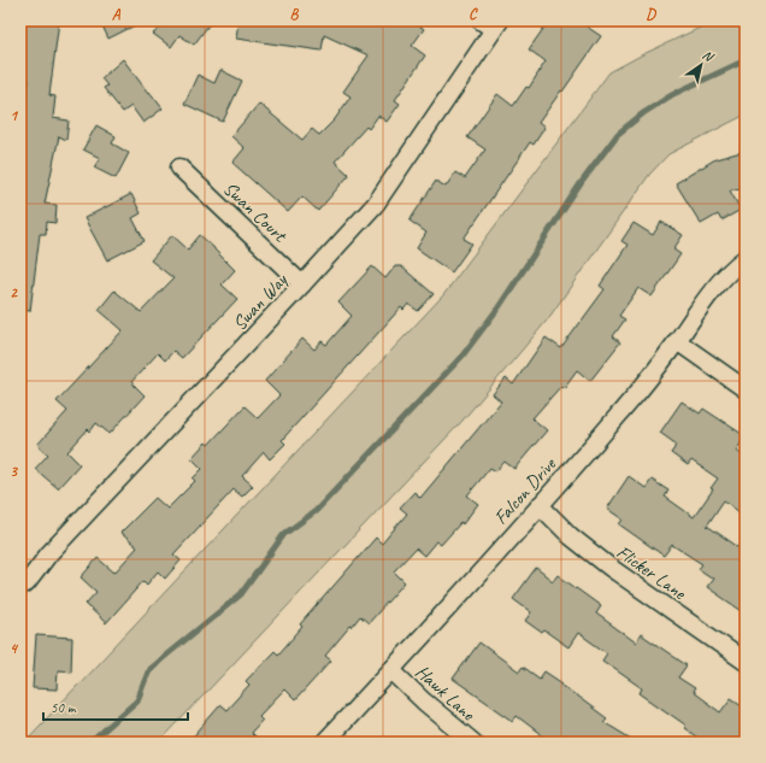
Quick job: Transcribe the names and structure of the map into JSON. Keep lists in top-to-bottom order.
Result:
{
  "streets": {
    "street": [
      "Swan Court",
      "Swan Way",
      "Falcon Drive",
      "Flicker Lane",
      "Hawk Lane"
    ]
  },
  "crossings": [
    ["Swan Court", "Swan Way"],
    ["Falcon Drive", "Flicker Lane"],
    ["Falcon Drive", "Hawk Lane"]
  ],
  "scale_bar": "50 m",
  "north": "top right",
  "grid": {
    "columns": [
      "A",
      "B",
      "C",
      "D"
    ],
    "rows": [
      "1",
      "2",
      "3",
      "4"
    ]
  }
}
